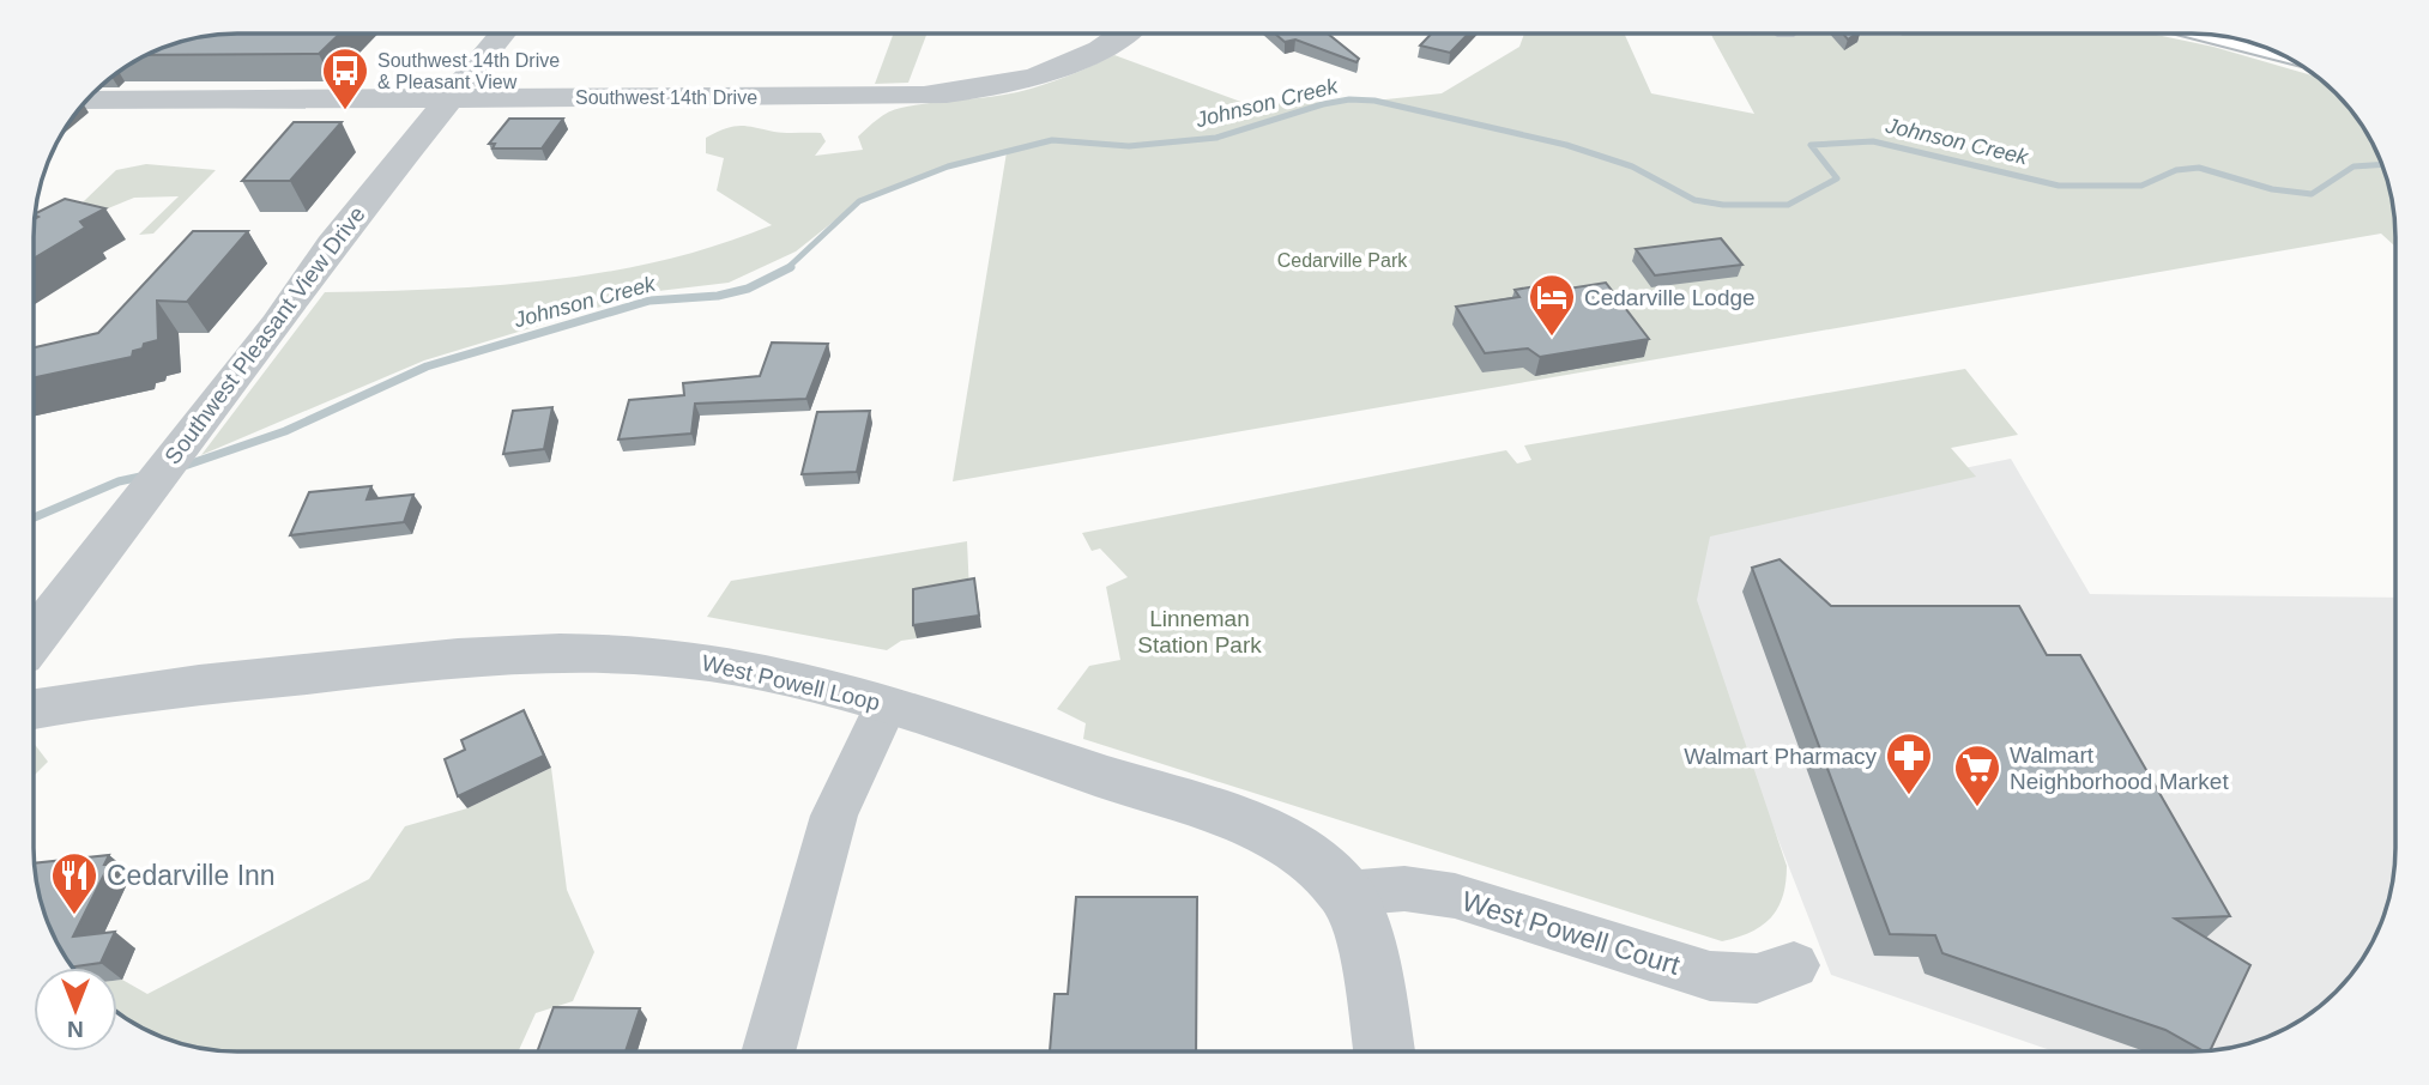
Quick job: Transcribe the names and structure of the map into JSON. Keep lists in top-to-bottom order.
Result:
{
  "streets": {
    "street": [
      "Southwest 14th Drive",
      "Southwest Pleasant View Drive",
      "West Powell Loop",
      "West Powell Court"
    ]
  },
  "crossings": [
    ["Southwest 14th Drive", "Southwest Pleasant View Drive"],
    ["West Powell Loop", "West Powell Court"]
  ],
  "water": ["Johnson Creek"],
  "parks": ["Cedarville Park", "Linneman Station Park"],
  "places": {
    "bus stop": ["Southwest 14th Drive & Pleasant View"],
    "hotel": ["Cedarville Lodge"],
    "pharmacy": ["Walmart Pharmacy"],
    "supermarket": ["Walmart Neighborhood Market"],
    "restaurant": ["Cedarville Inn"]
  },
  "north": "bottom"
}
